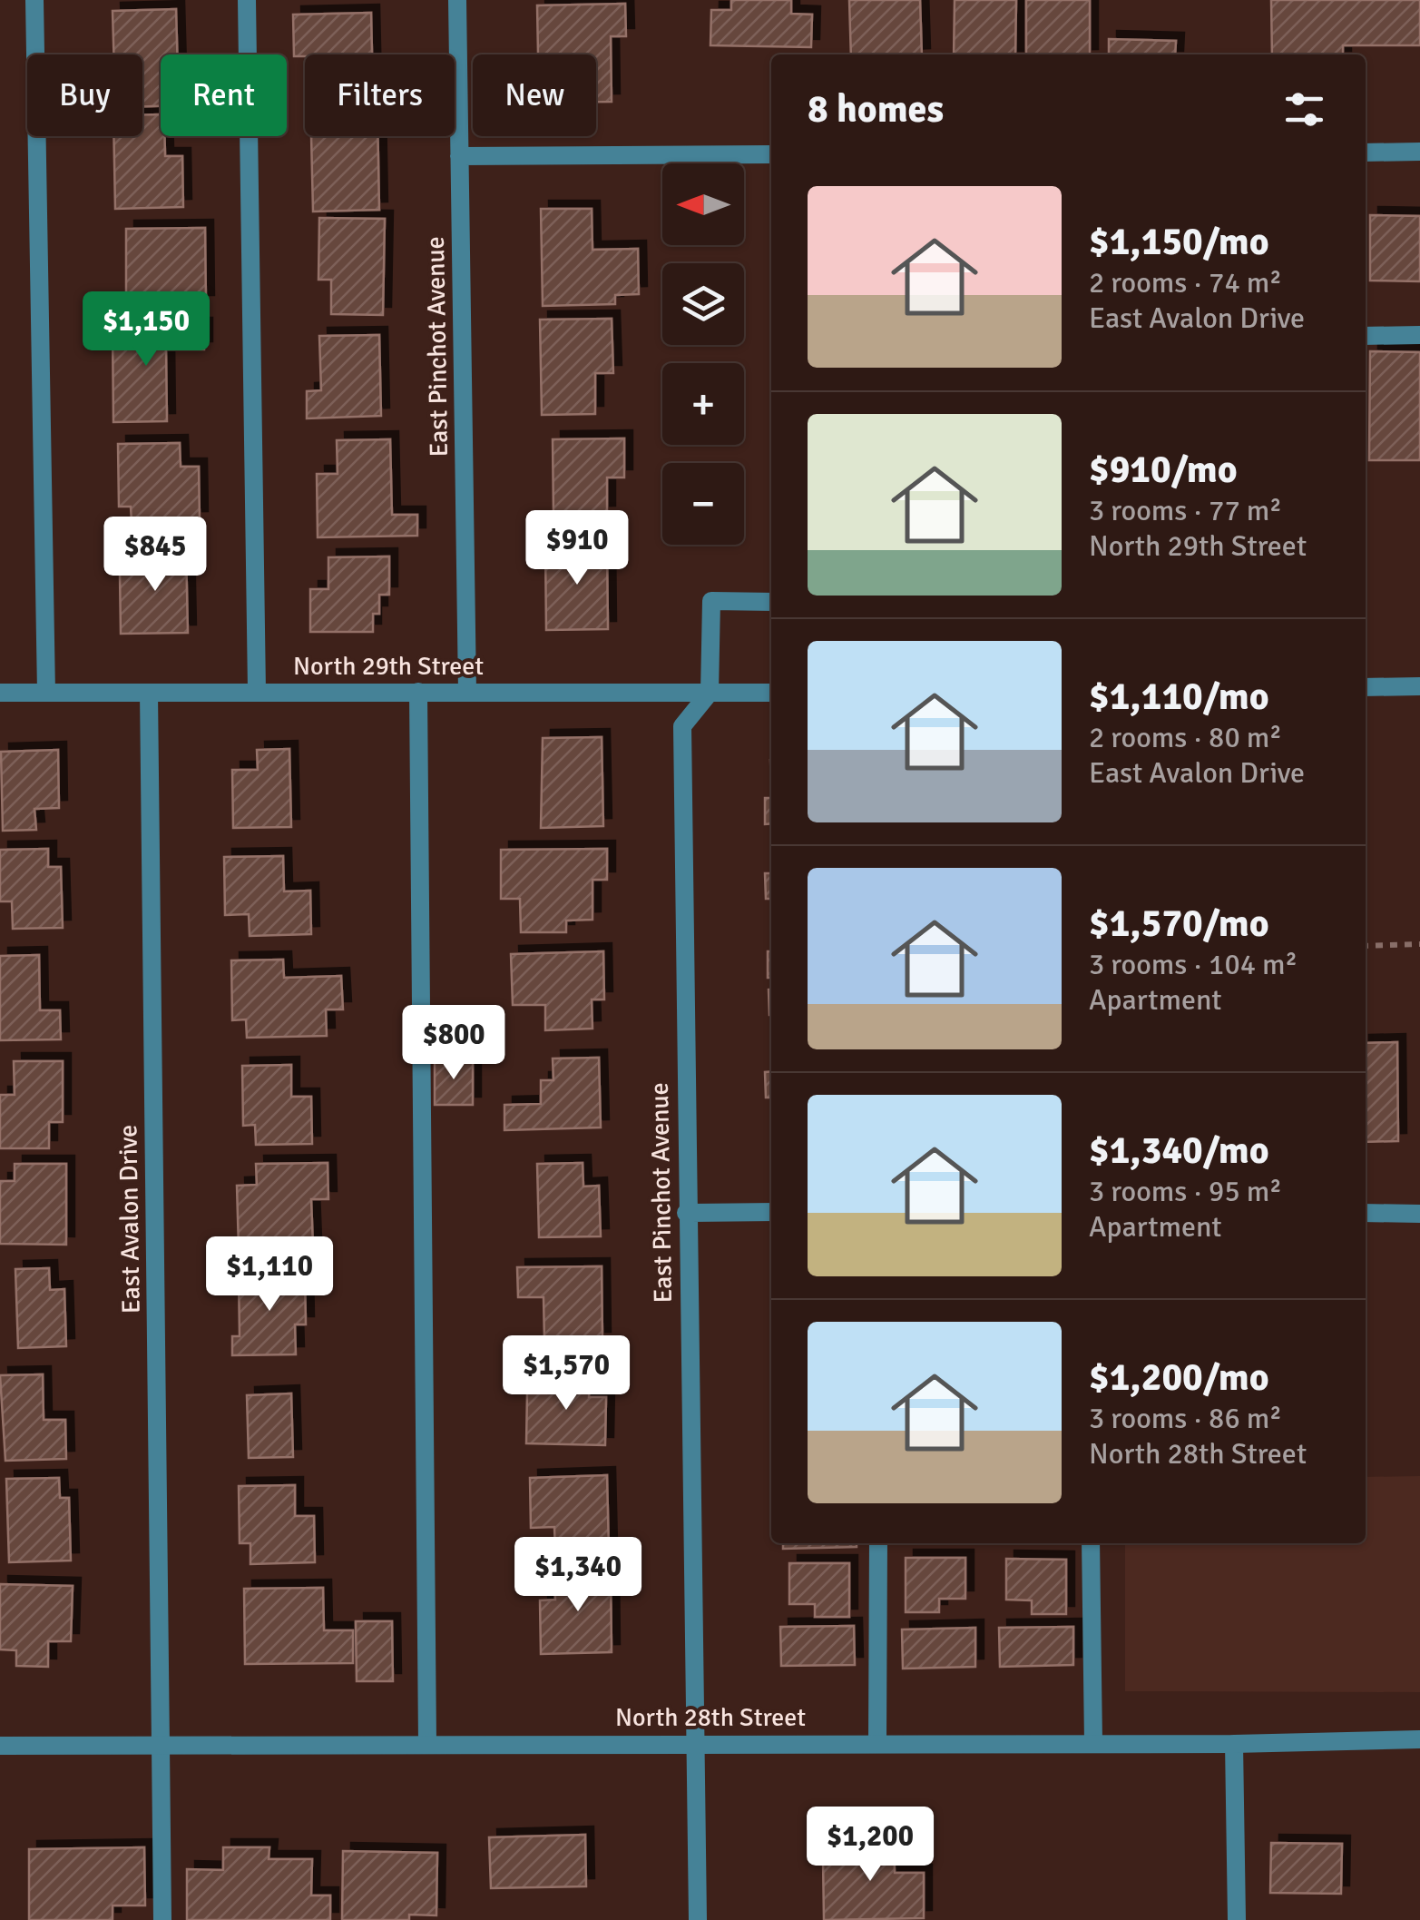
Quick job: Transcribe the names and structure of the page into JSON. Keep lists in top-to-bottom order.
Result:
{
  "streets": {
    "street": [
      "East Pinchot Avenue",
      "North 29th Street",
      "East Avalon Drive",
      "North 28th Street"
    ]
  },
  "crossings": [
    ["East Pinchot Avenue", "North 29th Street"],
    ["East Pinchot Avenue", "North 28th Street"],
    ["North 29th Street", "East Avalon Drive"],
    ["East Avalon Drive", "North 28th Street"]
  ],
  "north": "left",
  "page": {
    "chip": [
      "Buy",
      "Rent",
      "Filters",
      "New"
    ],
    "heading": "8 homes",
    "map_buttons": ["+", "−"],
    "list": [
      {
        "name": "$1,150/mo",
        "note": "2 rooms · 74 m² · East Avalon Drive"
      },
      {
        "name": "$910/mo",
        "note": "3 rooms · 77 m² · North 29th Street"
      },
      {
        "name": "$1,110/mo",
        "note": "2 rooms · 80 m² · East Avalon Drive"
      },
      {
        "name": "$1,570/mo",
        "note": "3 rooms · 104 m² · Apartment"
      },
      {
        "name": "$1,340/mo",
        "note": "3 rooms · 95 m² · Apartment"
      },
      {
        "name": "$1,200/mo",
        "note": "3 rooms · 86 m² · North 28th Street"
      }
    ],
    "price": [
      "$1,150",
      "$910",
      "$845",
      "$800",
      "$1,110",
      "$1,570",
      "$1,340",
      "$1,200"
    ]
  }
}
